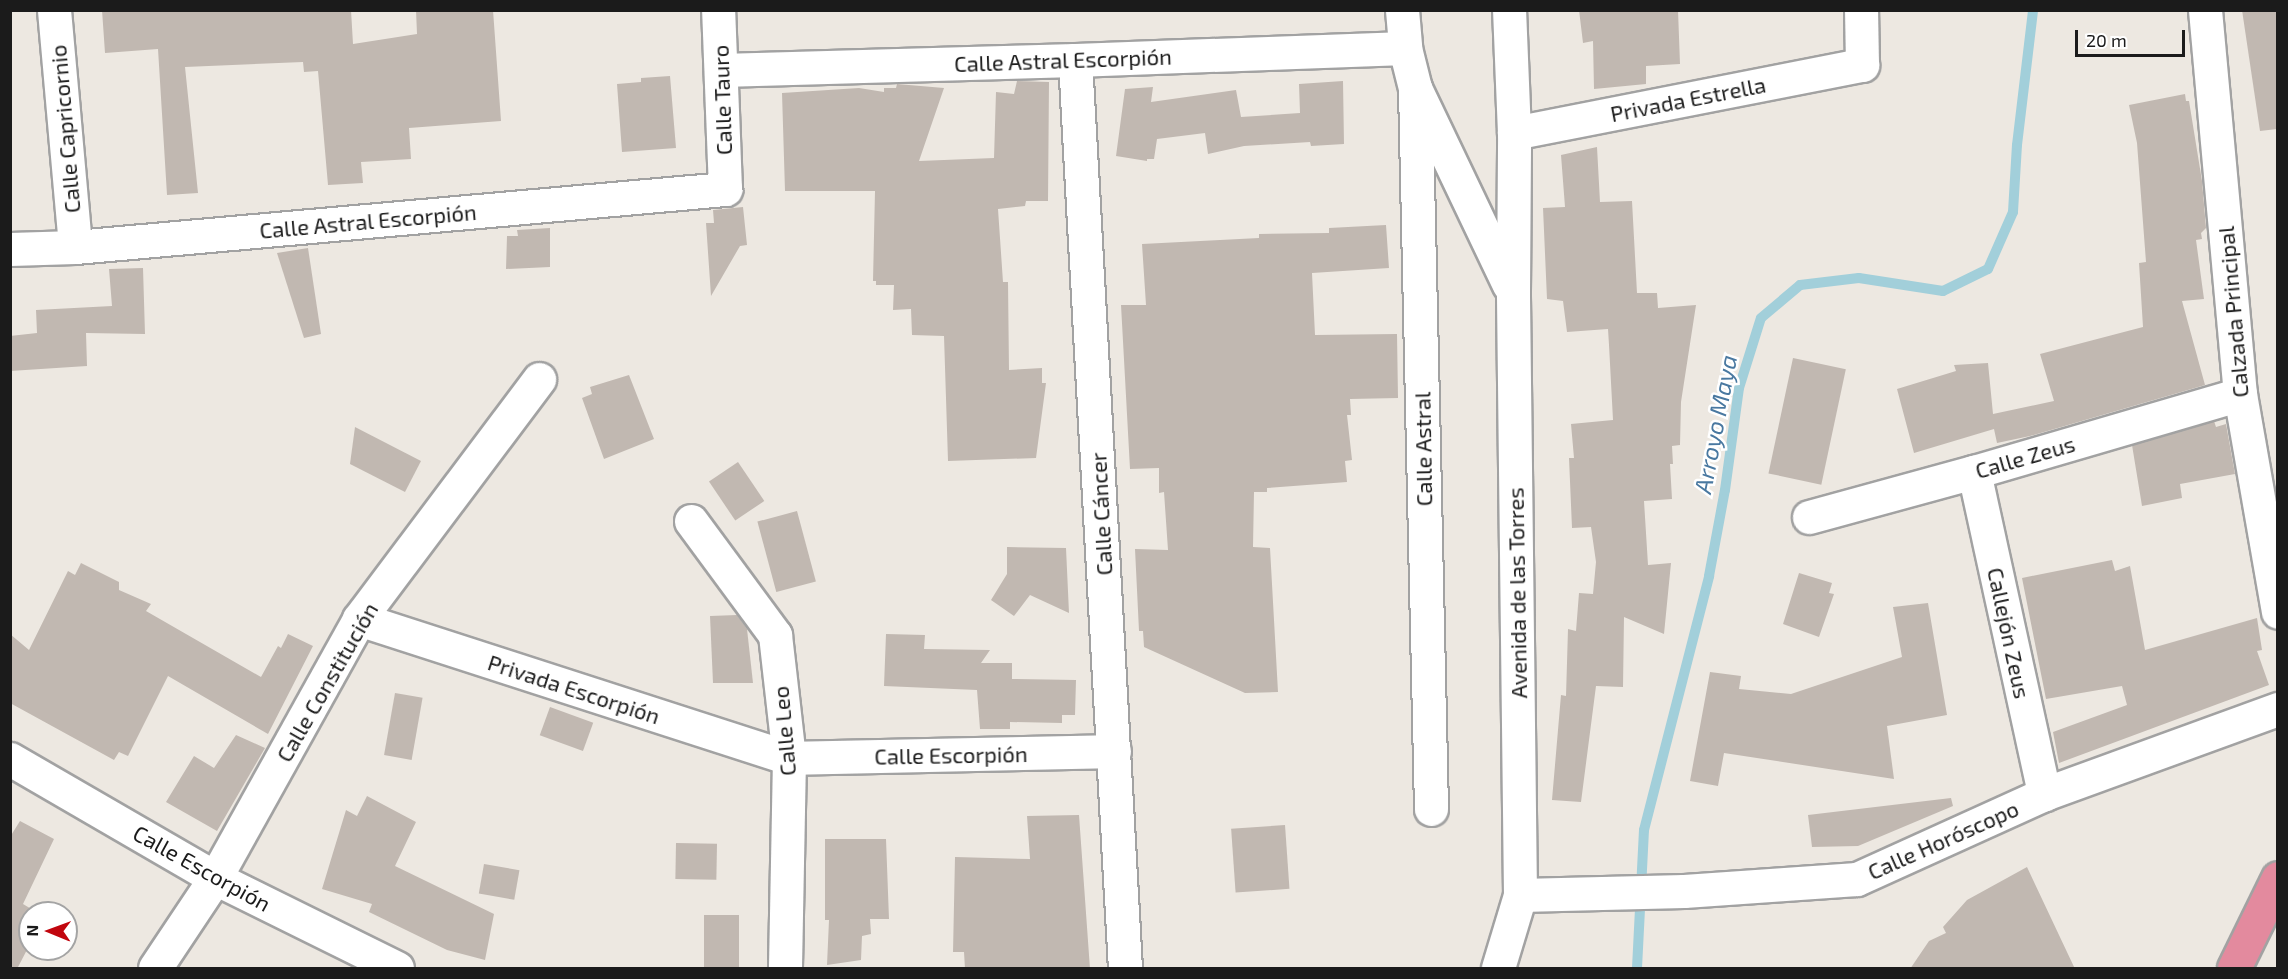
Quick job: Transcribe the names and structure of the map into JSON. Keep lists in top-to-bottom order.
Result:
{
  "streets": {
    "street": [
      "Calle Astral Escorpión",
      "Privada Estrella",
      "Calle Tauro",
      "Calle Capricornio",
      "Calzada Principal",
      "Calle Astral",
      "Calle Zeus",
      "Calle Cáncer",
      "Avenida de las Torres",
      "Callejón Zeus",
      "Calle Constitución",
      "Privada Escorpión",
      "Calle Leo",
      "Calle Escorpión",
      "Calle Horóscopo"
    ]
  },
  "crossings": [
    ["Calle Astral Escorpión", "Calle Tauro"],
    ["Calle Astral Escorpión", "Calle Capricornio"],
    ["Calle Astral Escorpión", "Calle Cáncer"],
    ["Calle Astral Escorpión", "Avenida de las Torres"],
    ["Privada Estrella", "Avenida de las Torres"],
    ["Calzada Principal", "Calle Zeus"],
    ["Calle Astral", "Avenida de las Torres"],
    ["Calle Zeus", "Callejón Zeus"],
    ["Calle Cáncer", "Calle Escorpión"],
    ["Avenida de las Torres", "Calle Horóscopo"],
    ["Callejón Zeus", "Calle Horóscopo"],
    ["Calle Constitución", "Privada Escorpión"],
    ["Calle Constitución", "Calle Escorpión"],
    ["Privada Escorpión", "Calle Leo"],
    ["Privada Escorpión", "Calle Escorpión"],
    ["Calle Leo", "Calle Escorpión"]
  ],
  "water": ["Arroyo Maya"],
  "scale_bar": "20 m",
  "north": "left"
}
